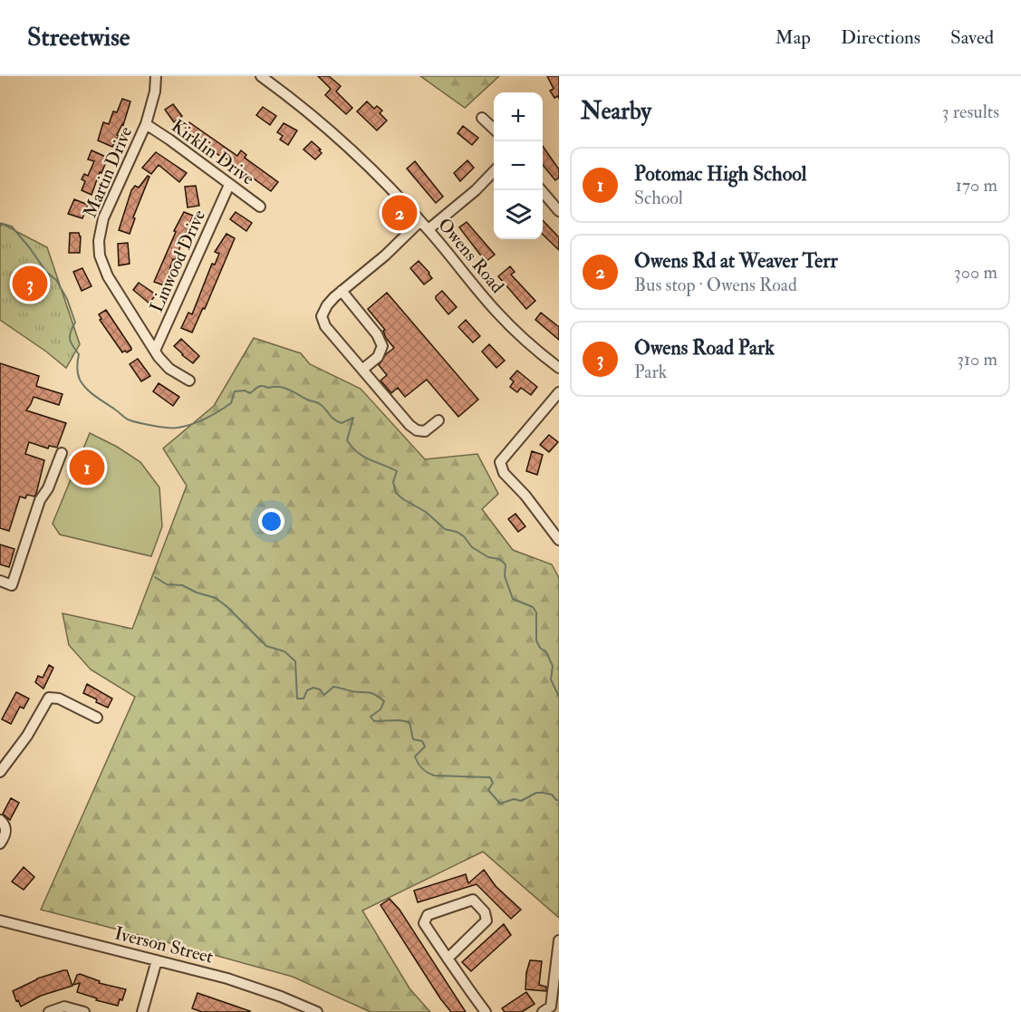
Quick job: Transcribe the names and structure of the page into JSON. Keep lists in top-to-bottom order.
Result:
{
  "streets": {
    "street": [
      "Kirklin Drive",
      "Martin Drive",
      "Owens Road",
      "Linwood Drive",
      "Iverson Street"
    ]
  },
  "crossings": [
    ["Kirklin Drive", "Martin Drive"],
    ["Kirklin Drive", "Linwood Drive"],
    ["Martin Drive", "Linwood Drive"]
  ],
  "page": {
    "header": "Streetwise",
    "nav": ["Map", "Directions", "Saved"],
    "heading": ["Nearby", "3 results"],
    "map_buttons": ["+", "−"],
    "list": [
      {
        "mark": "1",
        "name": "Potomac High School",
        "note": "School",
        "value": "170 m"
      },
      {
        "mark": "2",
        "name": "Owens Rd at Weaver Terr",
        "note": "Bus stop · Owens Road",
        "value": "300 m"
      },
      {
        "mark": "3",
        "name": "Owens Road Park",
        "note": "Park",
        "value": "310 m"
      }
    ],
    "pins": ["2", "3", "1"]
  }
}
